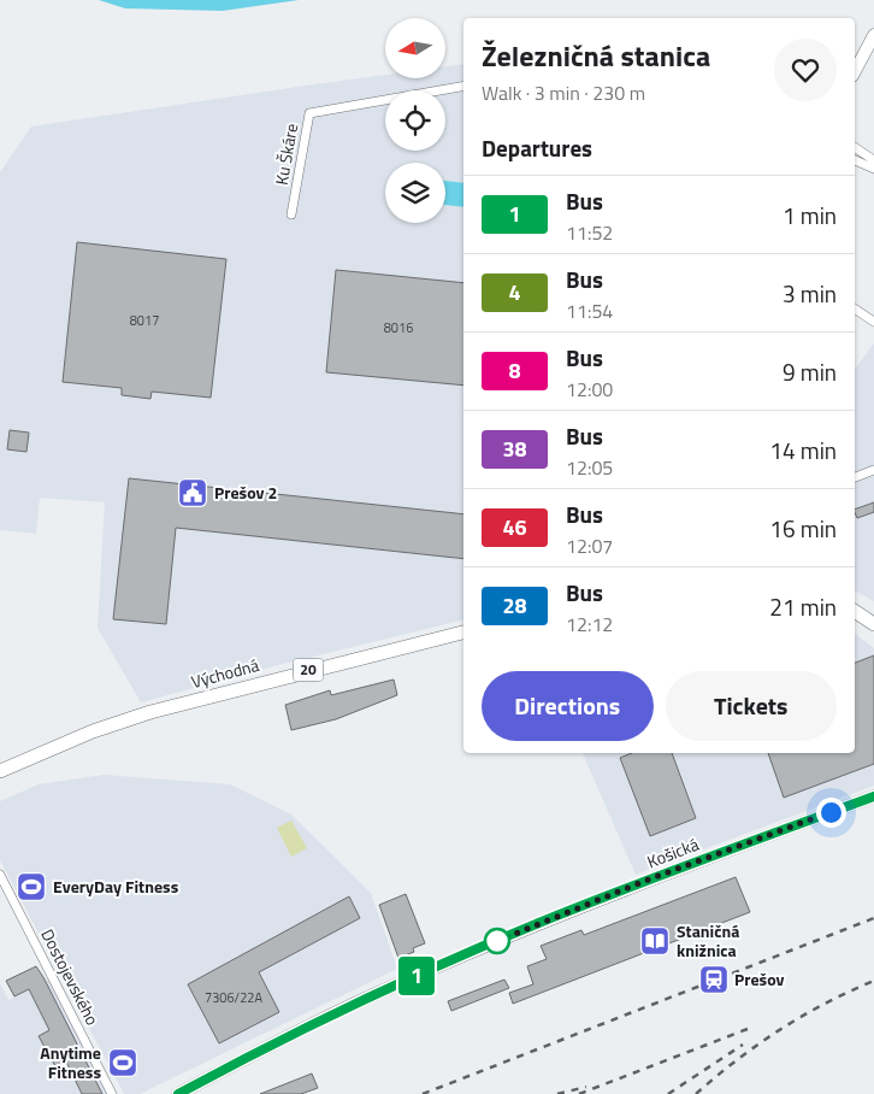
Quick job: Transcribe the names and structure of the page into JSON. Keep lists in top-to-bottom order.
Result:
{
  "streets": {
    "main road": ["20", "Východná"],
    "street": ["Ku Škáre", "Košická", "Dostojevského"]
  },
  "places": {
    "public building": ["Prešov 2"],
    "sports": ["EveryDay Fitness", "Anytime Fitness"],
    "library": ["Staničná knižnica"],
    "station": ["Prešov"]
  },
  "lines": ["bus line 1"],
  "house_numbers": ["8017", "8016", "7306/22A"],
  "north": "left",
  "page": {
    "on_map": "1",
    "heading": [
      ["Železničná stanica", "Walk · 3 min · 230 m"],
      "Departures"
    ],
    "list": [
      {
        "mark": "1",
        "name": "Bus",
        "note": "11:52",
        "value": "1 min"
      },
      {
        "mark": "4",
        "name": "Bus",
        "note": "11:54",
        "value": "3 min"
      },
      {
        "mark": "8",
        "name": "Bus",
        "note": "12:00",
        "value": "9 min"
      },
      {
        "mark": "38",
        "name": "Bus",
        "note": "12:05",
        "value": "14 min"
      },
      {
        "mark": "46",
        "name": "Bus",
        "note": "12:07",
        "value": "16 min"
      },
      {
        "mark": "28",
        "name": "Bus",
        "note": "12:12",
        "value": "21 min"
      }
    ],
    "buttons": ["Directions", "Tickets"]
  }
}
